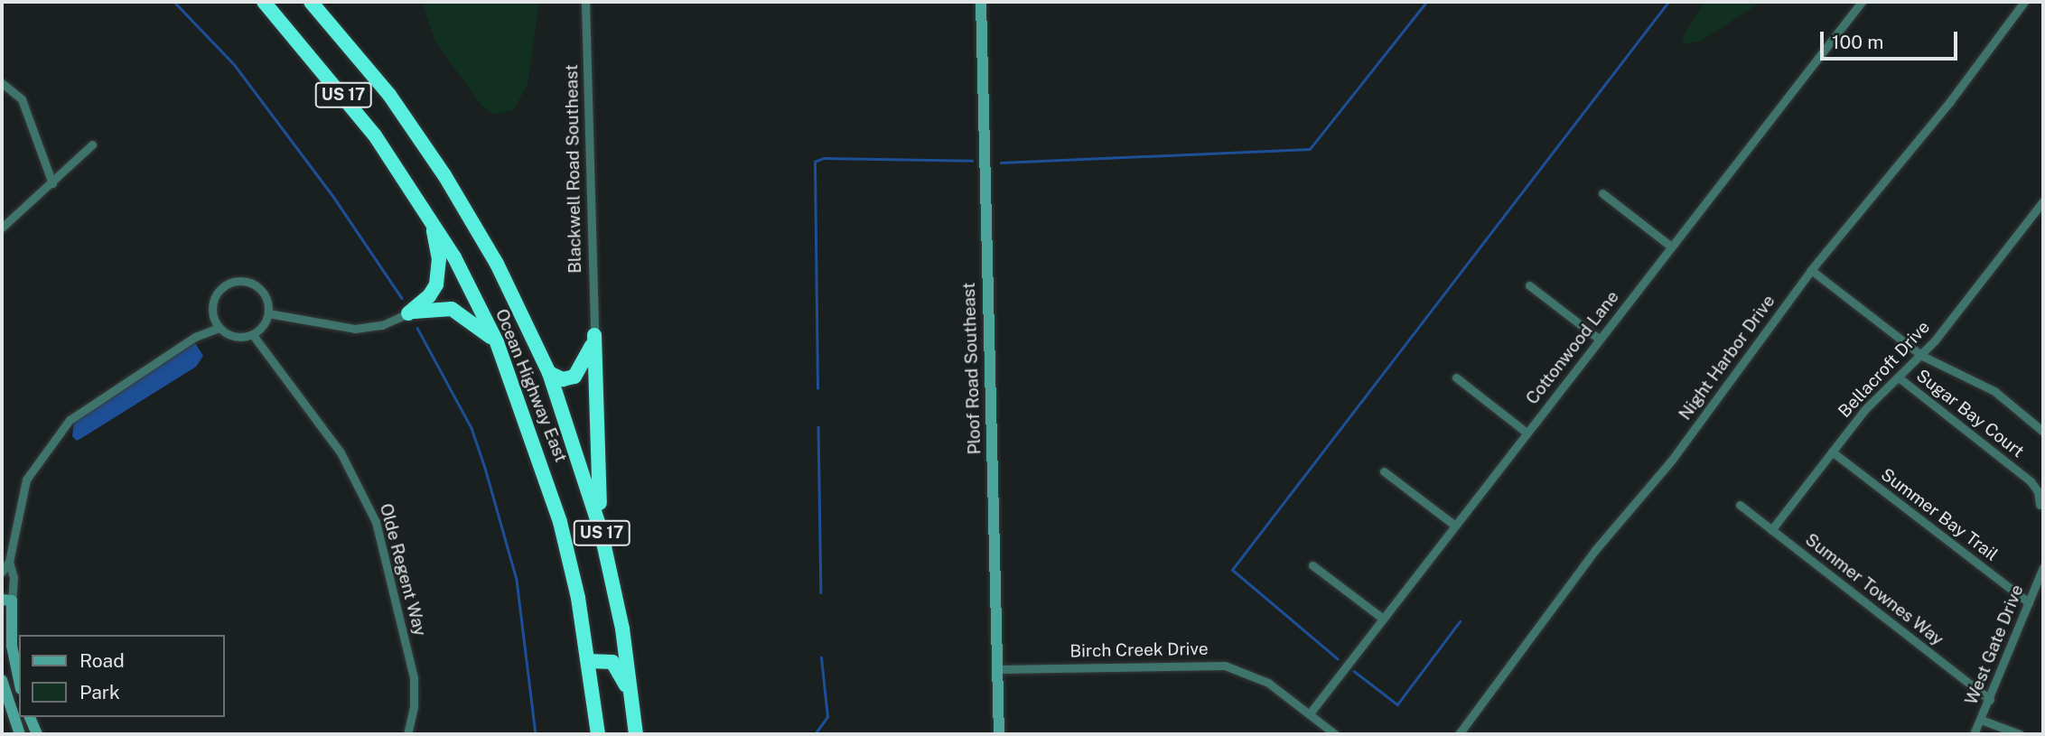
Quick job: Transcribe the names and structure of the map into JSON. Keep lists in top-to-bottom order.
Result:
{
  "streets": {
    "highway": ["US 17", "Ocean Highway East"],
    "street": [
      "Blackwell Road Southeast",
      "Cottonwood Lane",
      "Night Harbor Drive",
      "Ploof Road Southeast",
      "Bellacroft Drive",
      "Sugar Bay Court",
      "Summer Bay Trail",
      "Olde Regent Way",
      "Summer Townes Way",
      "West Gate Drive",
      "Birch Creek Drive"
    ]
  },
  "crossings": [
    ["Cottonwood Lane", "Birch Creek Drive"],
    ["Ploof Road Southeast", "Birch Creek Drive"],
    ["Bellacroft Drive", "Sugar Bay Court"],
    ["Bellacroft Drive", "Summer Bay Trail"],
    ["Bellacroft Drive", "Summer Townes Way"],
    ["Summer Bay Trail", "West Gate Drive"],
    ["Summer Townes Way", "West Gate Drive"]
  ],
  "legend": ["Road", "Park"],
  "scale_bar": "100 m"
}
